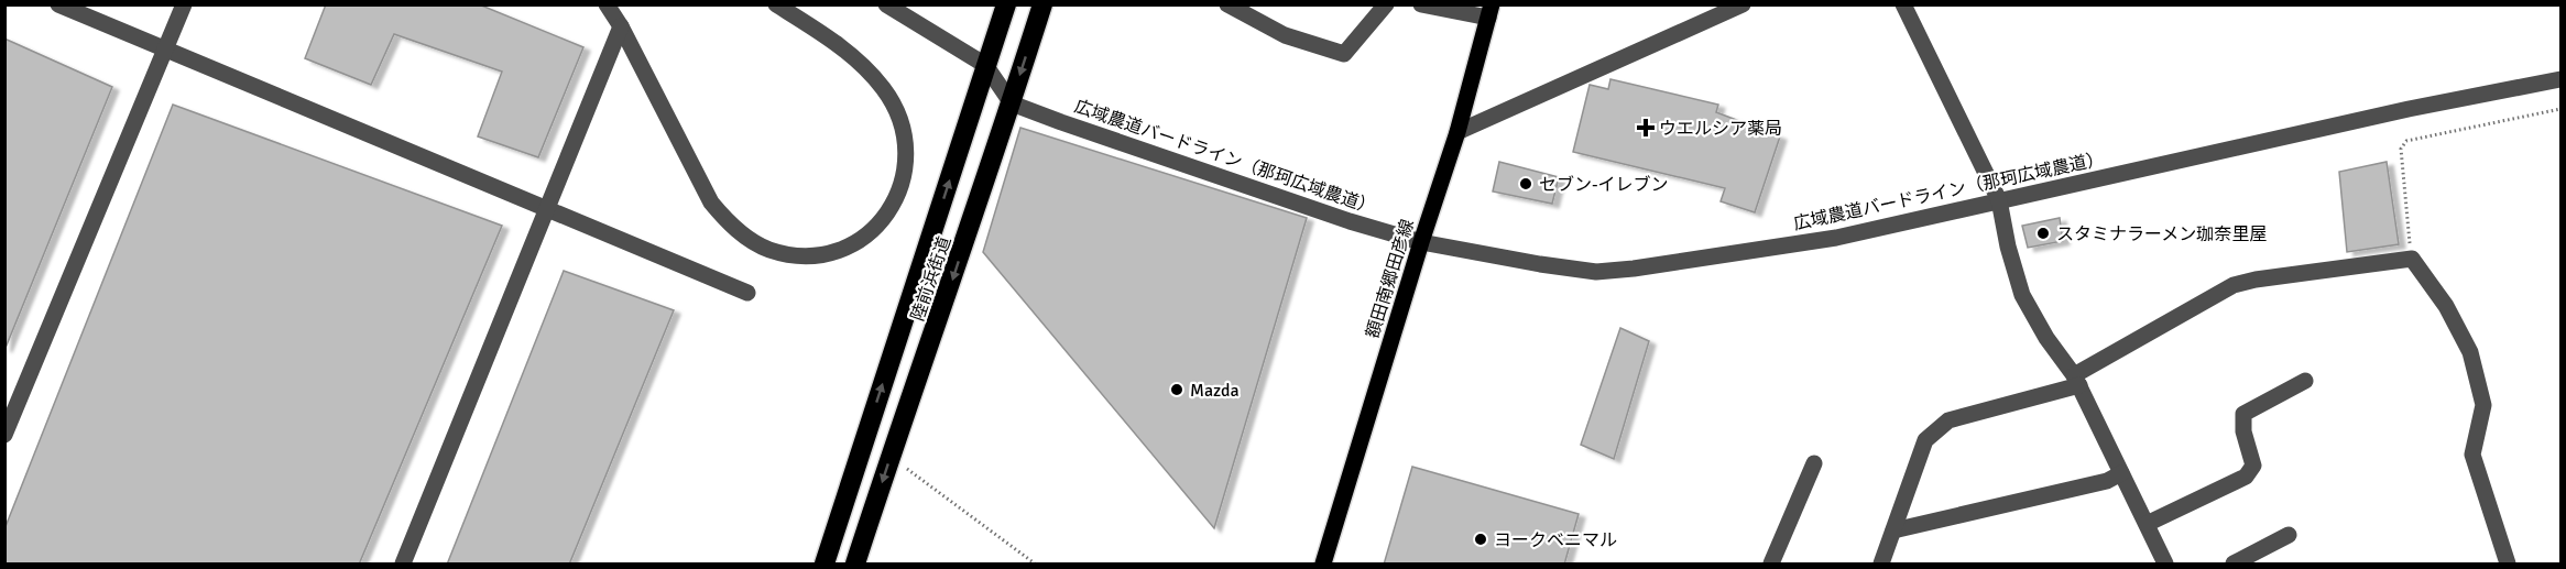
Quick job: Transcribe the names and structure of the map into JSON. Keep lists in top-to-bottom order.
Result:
{
  "streets": {
    "highway": ["陸前浜街道"],
    "main road": ["額田南郷田彦線"],
    "street": ["広域農道バードライン（那珂広域農道）"]
  },
  "crossings": [
    ["広域農道バードライン（那珂広域農道）", "陸前浜街道"],
    ["広域農道バードライン（那珂広域農道）", "額田南郷田彦線"]
  ],
  "places": {
    "health": ["ウエルシア薬局"],
    "other": [
      "セブン-イレブン",
      "スタミナラーメン珈奈里屋",
      "Mazda",
      "ヨークベニマル"
    ]
  }
}
